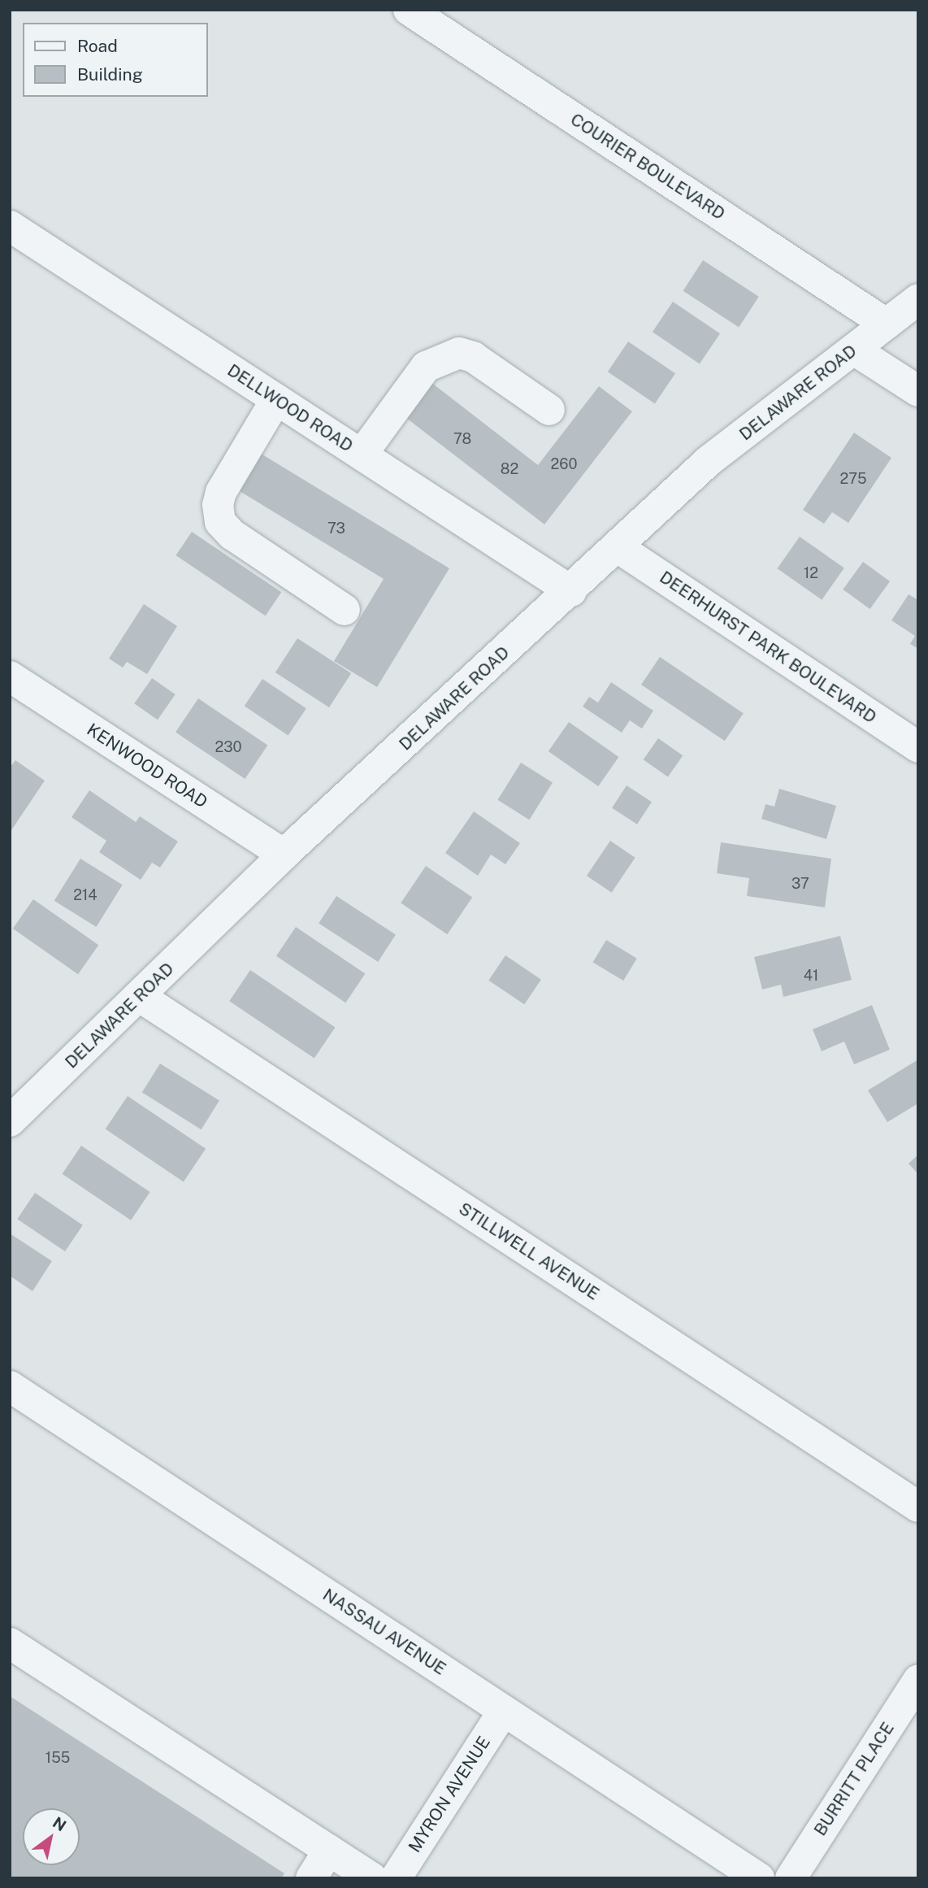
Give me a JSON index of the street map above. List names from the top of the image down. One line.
{"streets":{"street":["COURIER BOULEVARD","DELAWARE ROAD","DELLWOOD ROAD","DEERHURST PARK BOULEVARD","KENWOOD ROAD","STILLWELL AVENUE","NASSAU AVENUE","BURRITT PLACE","MYRON AVENUE"]},"crossings":[["COURIER BOULEVARD","DELAWARE ROAD"],["DELAWARE ROAD","DELLWOOD ROAD"],["DELAWARE ROAD","DEERHURST PARK BOULEVARD"],["DELAWARE ROAD","KENWOOD ROAD"],["DELAWARE ROAD","STILLWELL AVENUE"],["NASSAU AVENUE","MYRON AVENUE"]],"house_numbers":["78","260","82","275","73","12","230","37","214","41","155"],"legend":["Road","Building"],"north":"top right"}
